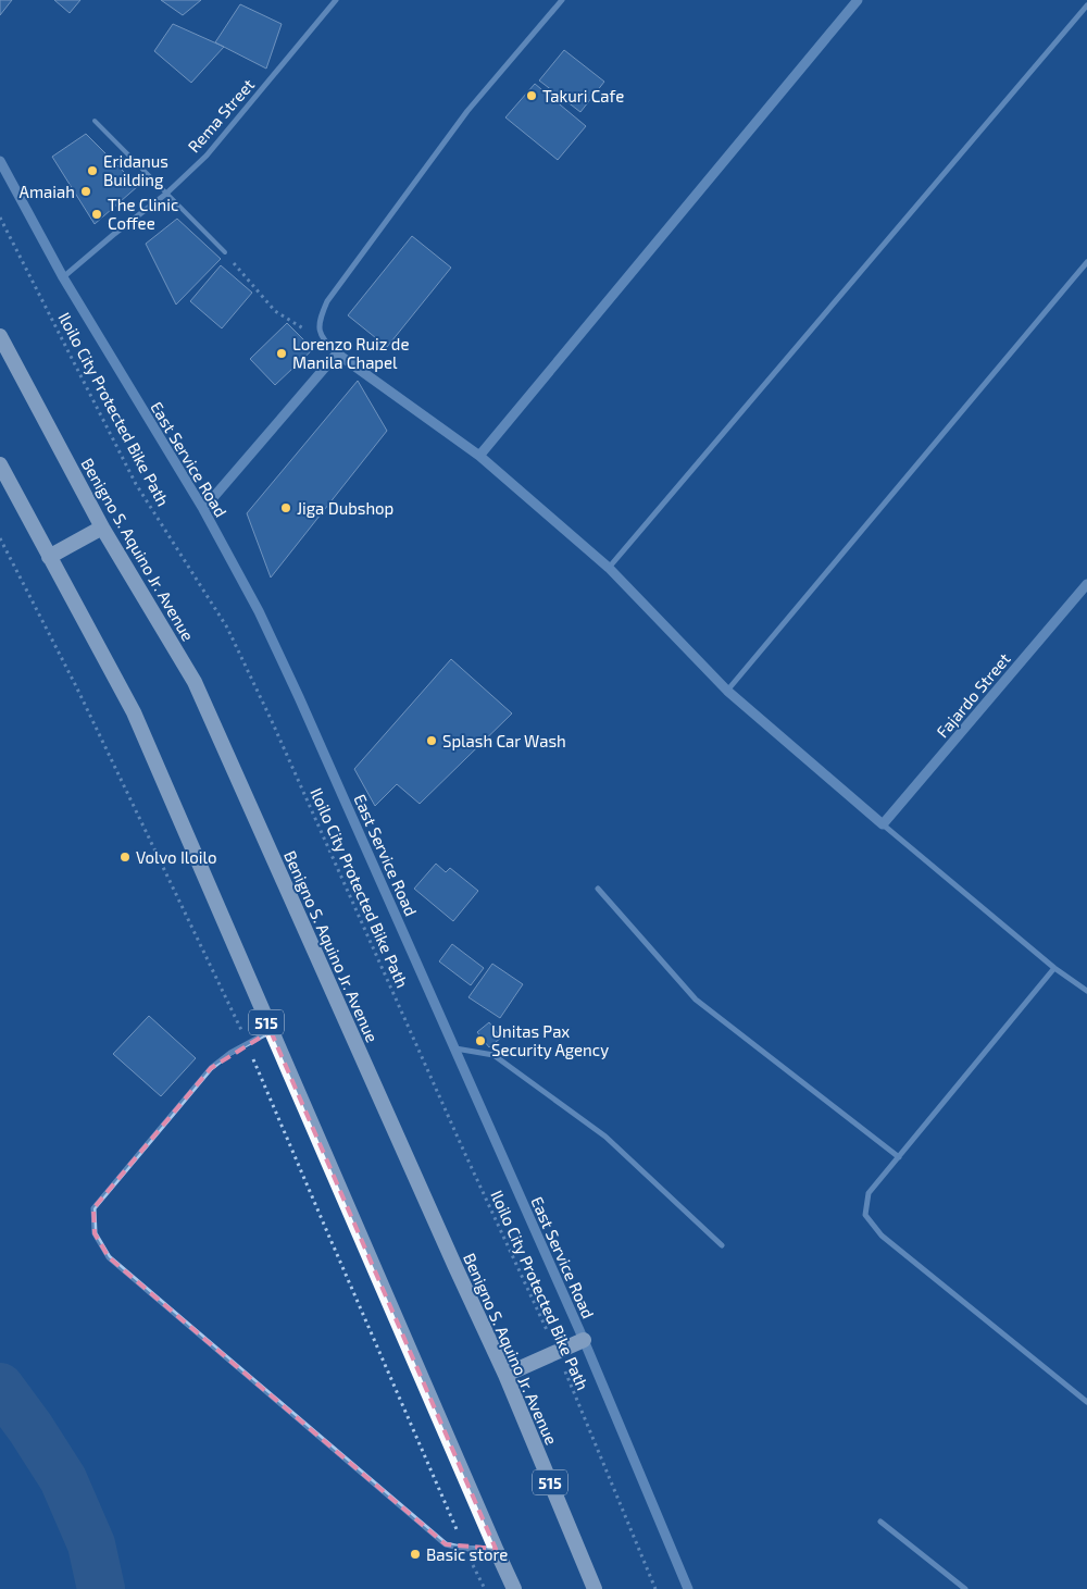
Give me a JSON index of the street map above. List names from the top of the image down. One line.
{"streets":{"highway":["Benigno S. Aquino Jr. Avenue","515"],"street":["Rema Street","East Service Road","Fajardo Street"],"path":["Iloilo City Protected Bike Path"]},"crossings":[["Rema Street","East Service Road"]],"places":["Takuri Cafe","Eridanus Building","Amaiah","The Clinic Coffee","Lorenzo Ruiz de Manila Chapel","Jiga Dubshop","Splash Car Wash","Volvo Iloilo","Unitas Pax Security Agency","Basic store"]}
